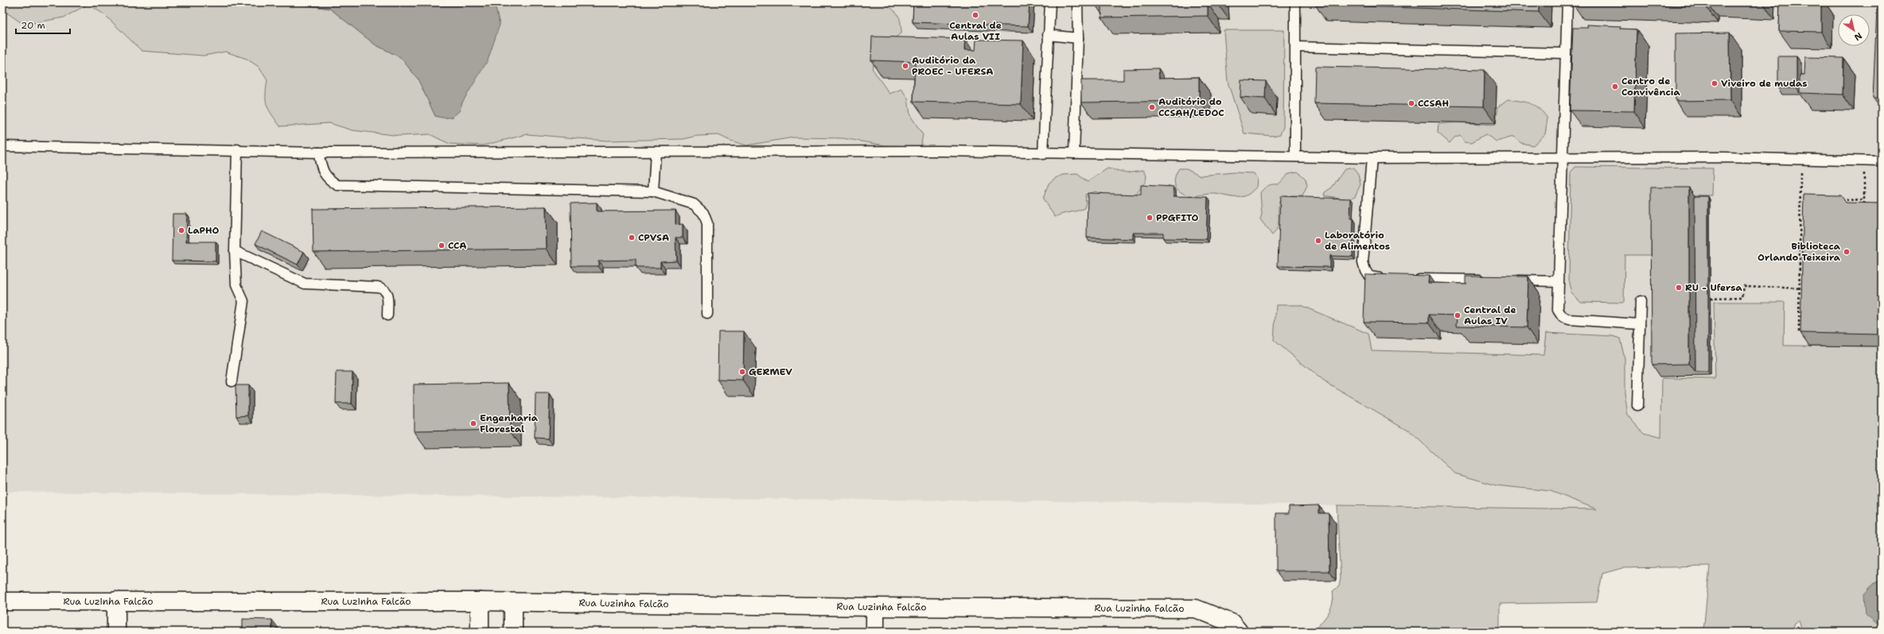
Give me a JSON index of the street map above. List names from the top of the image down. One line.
{"streets":{"street":["Rua Luzinha Falcão"]},"places":["Central de Aulas VII","Auditório da PROEC - UFERSA","Viveiro de mudas","Centro de Convivência","CCSAH","Auditório do CCSAH/LEDOC","PPGFITO","LaPHO","CPVSA","Laboratório de Alimentos","CCA","Biblioteca Orlando Teixeira","RU - Ufersa","Central de Aulas IV","GERMEV","Engenharia Florestal"],"scale_bar":"20 m","north":"bottom right"}
